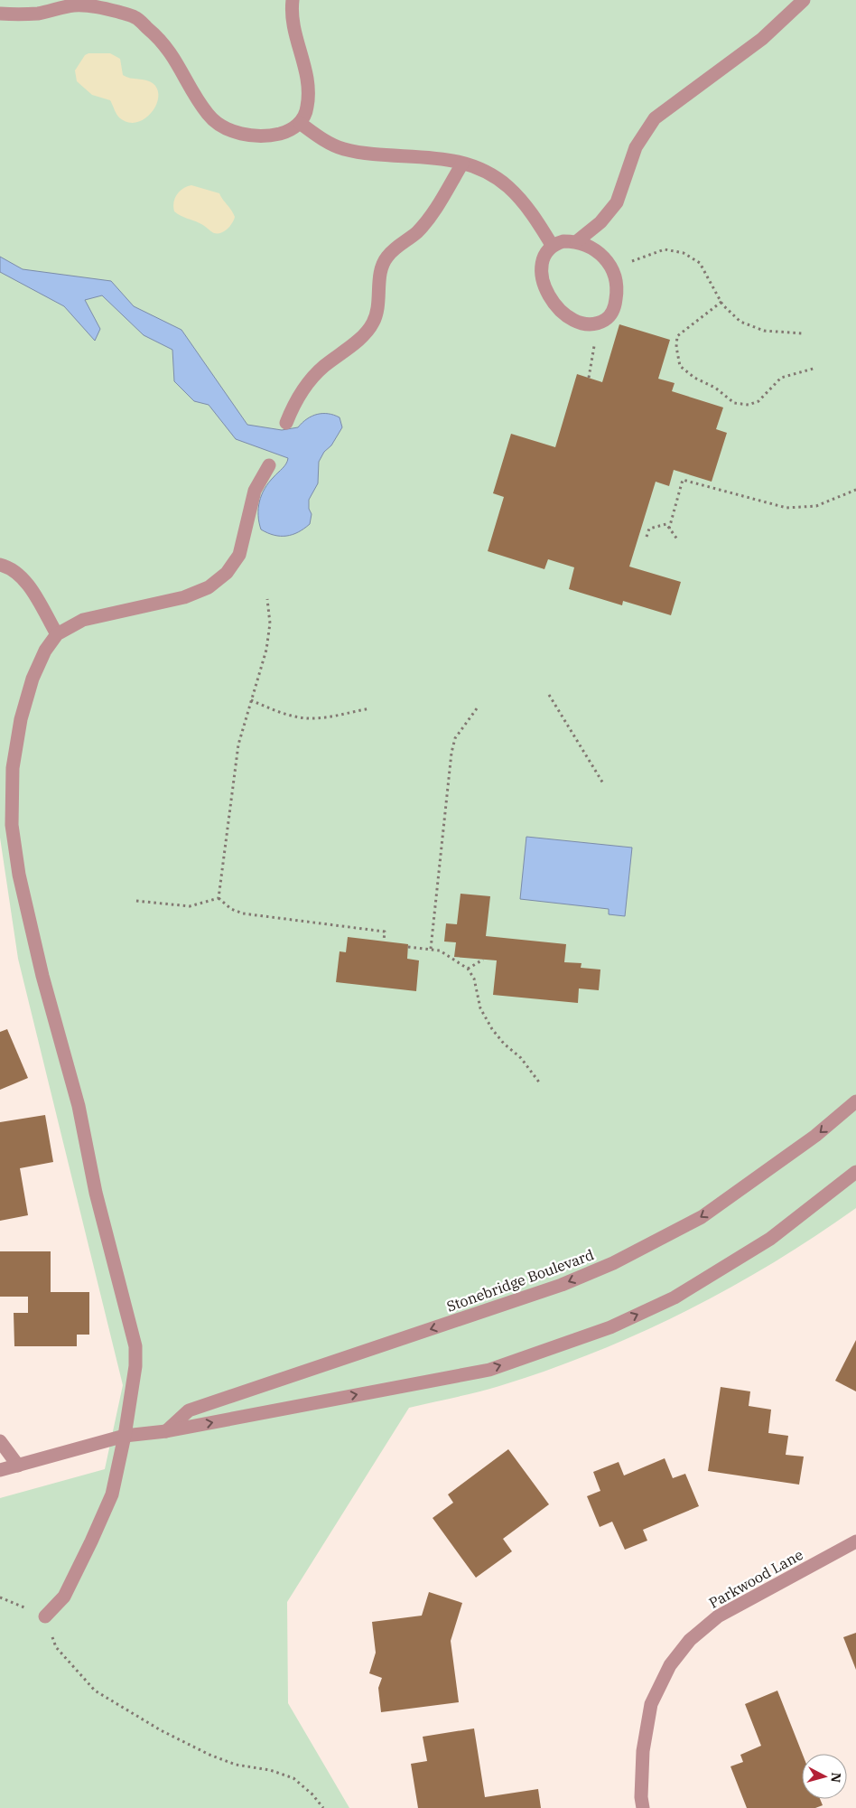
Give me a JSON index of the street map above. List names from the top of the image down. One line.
{"streets":{"street":["Stonebridge Boulevard","Parkwood Lane"]},"north":"right"}
